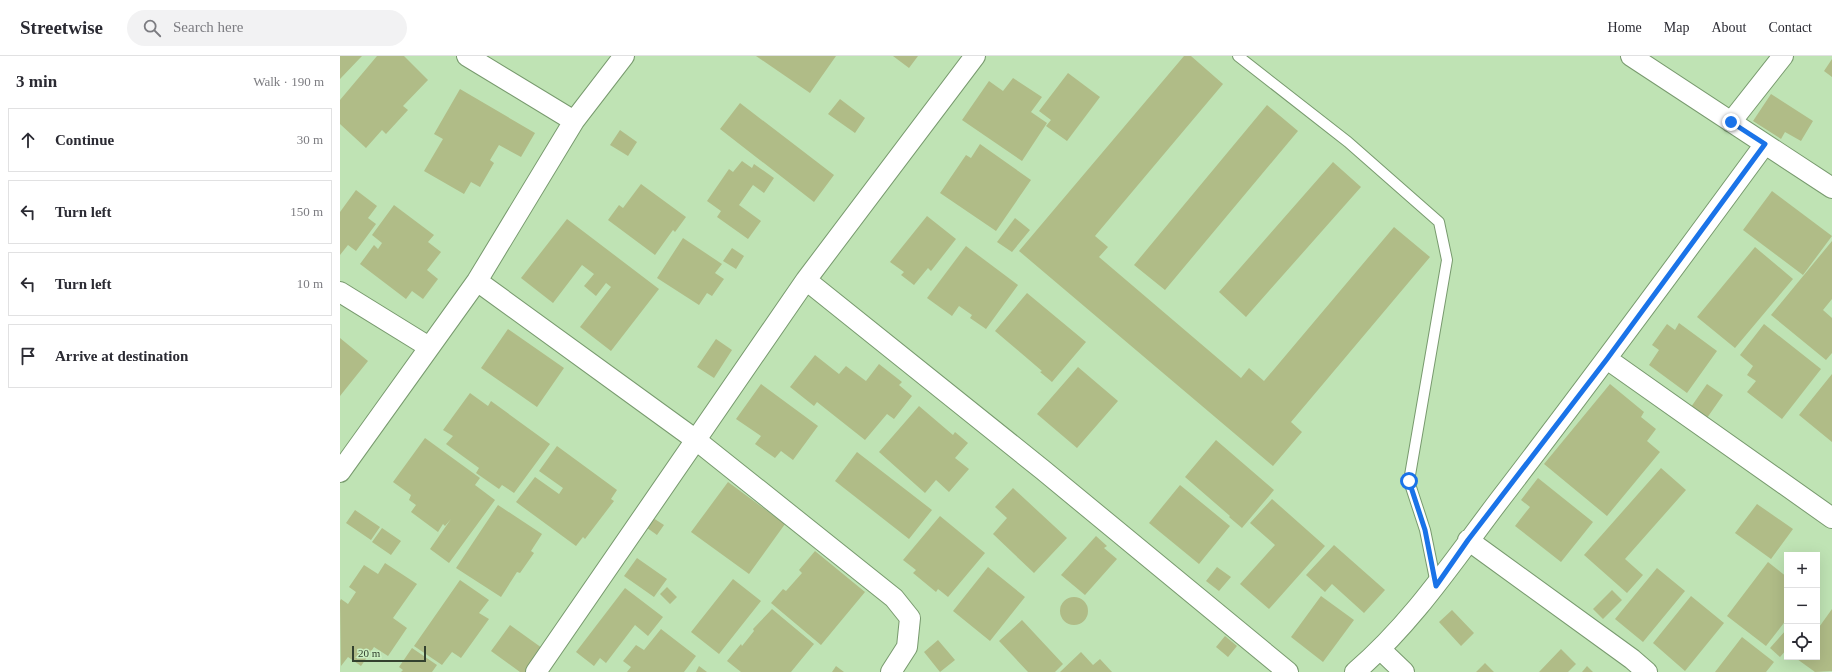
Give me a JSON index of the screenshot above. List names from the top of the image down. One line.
{"scale_bar":"20 m","page":{"header":"Streetwise","search":"Search here","nav":["Home","Map","About","Contact"],"heading":["3 min","Walk · 190 m"],"list":[["Continue","30 m"],["Turn left","150 m"],["Turn left","10 m"],"Arrive at destination"],"map_buttons":["+","−"],"scale":"20 m"}}
